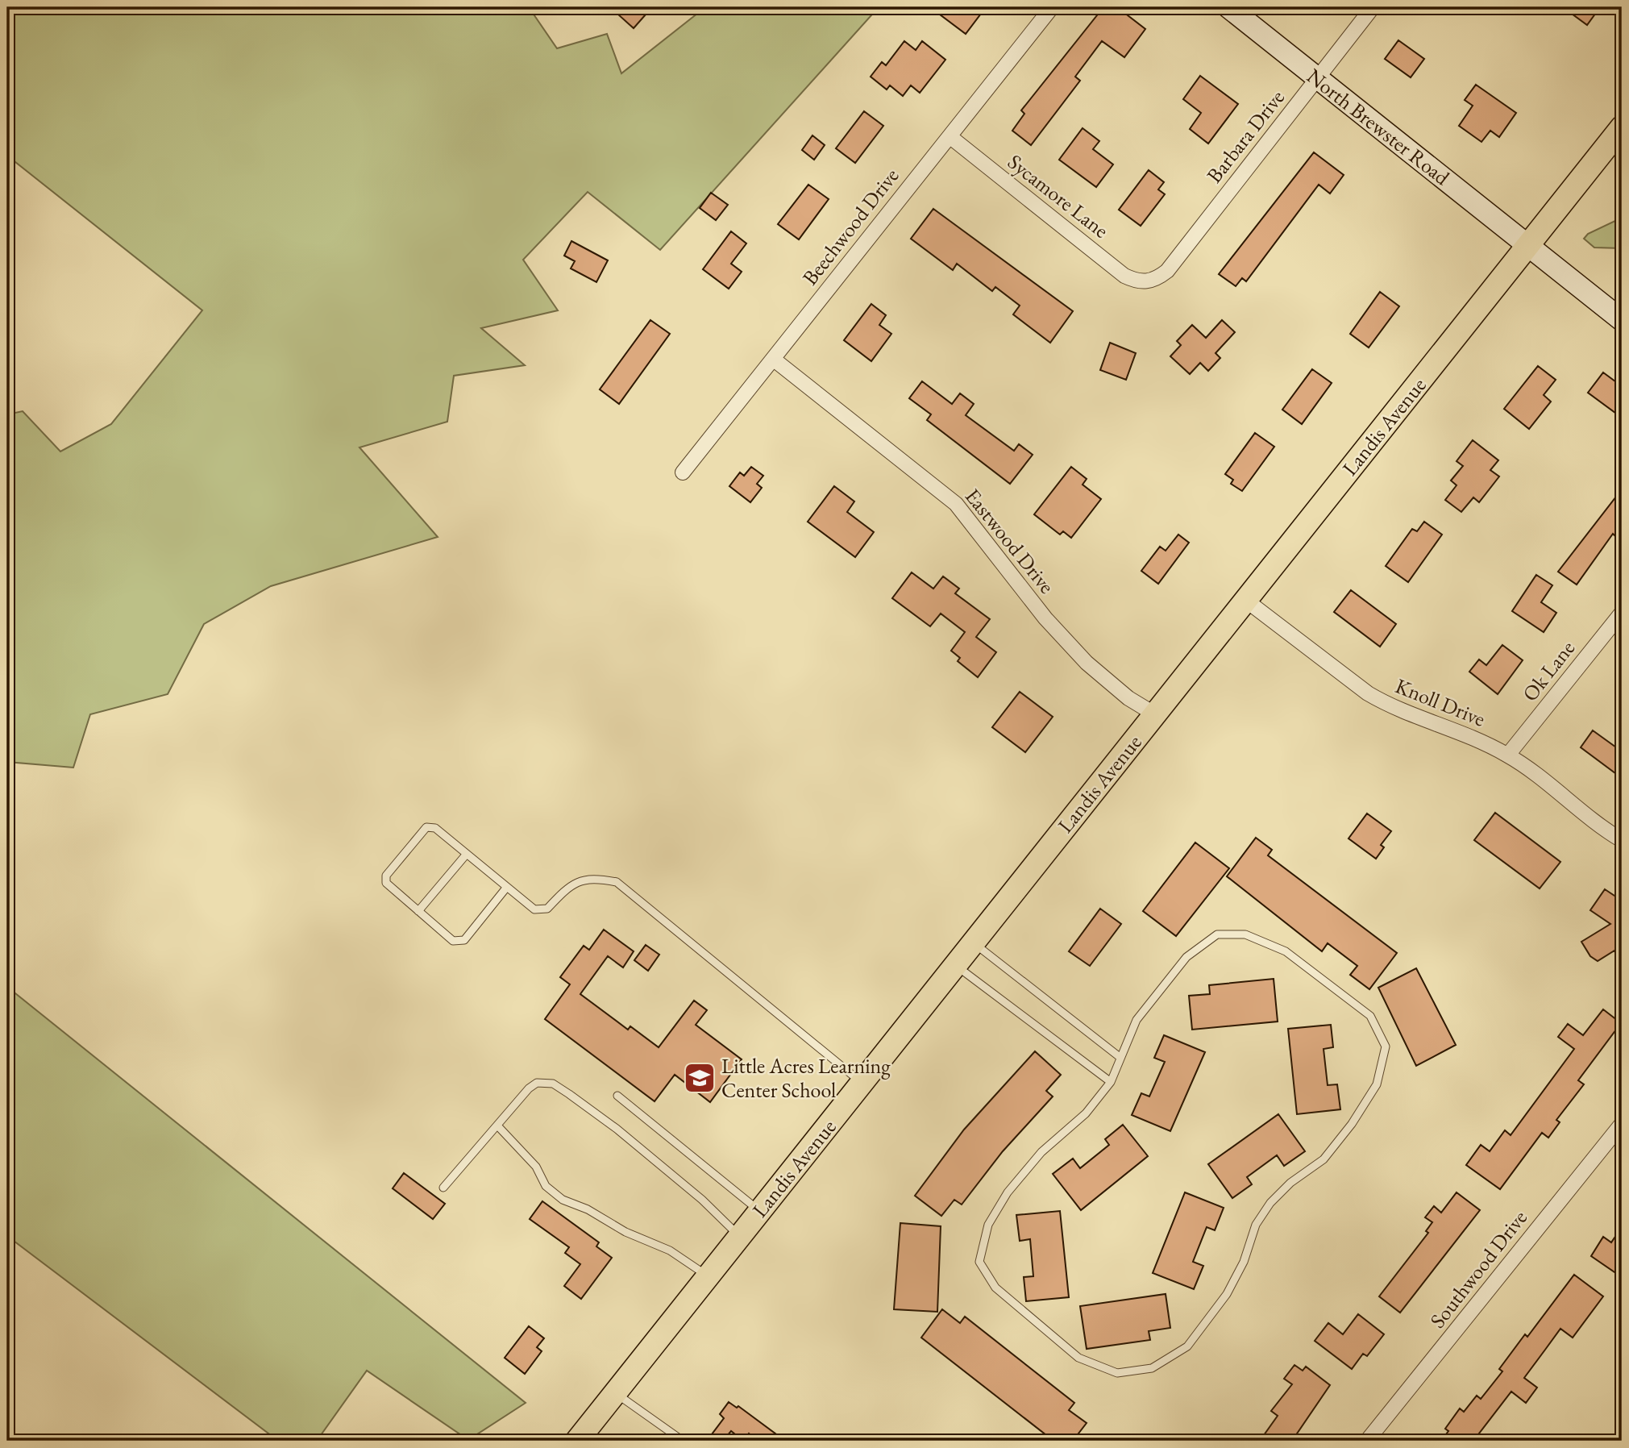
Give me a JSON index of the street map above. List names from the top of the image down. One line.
{"streets":{"main road":["North Brewster Road","Landis Avenue"],"street":["Barbara Drive","Sycamore Lane","Beechwood Drive","Eastwood Drive","Ok Lane","Knoll Drive","Southwood Drive"]},"crossings":[["North Brewster Road","Barbara Drive"],["North Brewster Road","Landis Avenue"],["Barbara Drive","Sycamore Lane"],["Sycamore Lane","Beechwood Drive"],["Beechwood Drive","Eastwood Drive"],["Landis Avenue","Eastwood Drive"],["Landis Avenue","Knoll Drive"],["Ok Lane","Knoll Drive"]],"places":{"school or university":["Little Acres Learning Center School"]}}
